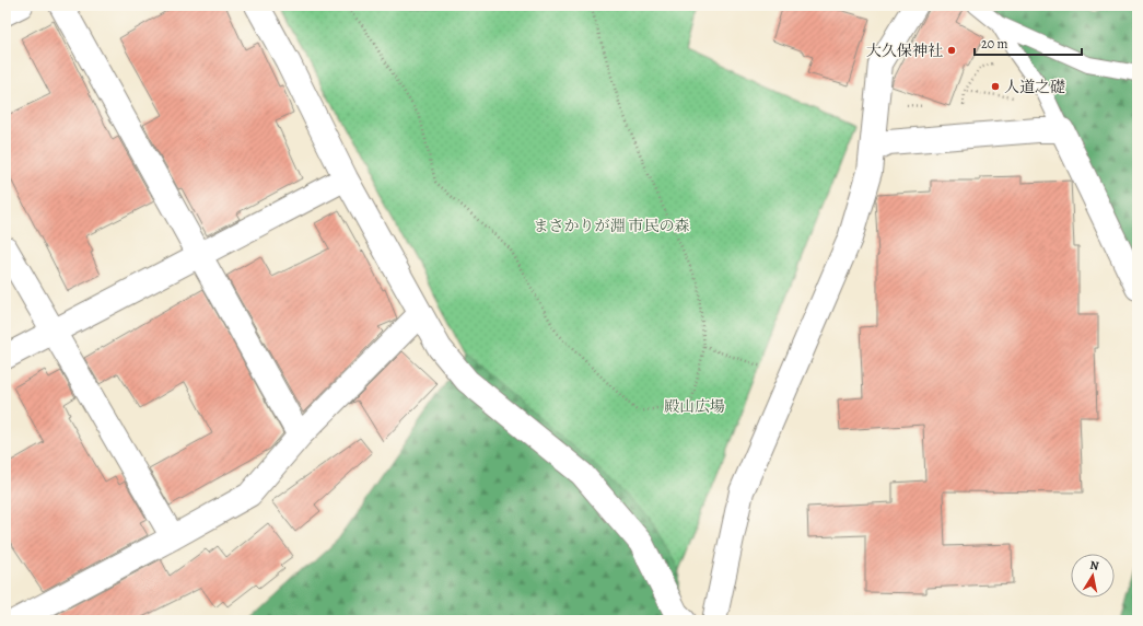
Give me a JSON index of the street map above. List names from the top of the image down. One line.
{"parks":["まさかりが淵 市民の森","殿山広場"],"places":["大久保神社","人道之礎"],"scale_bar":"20 m","north":"top"}
